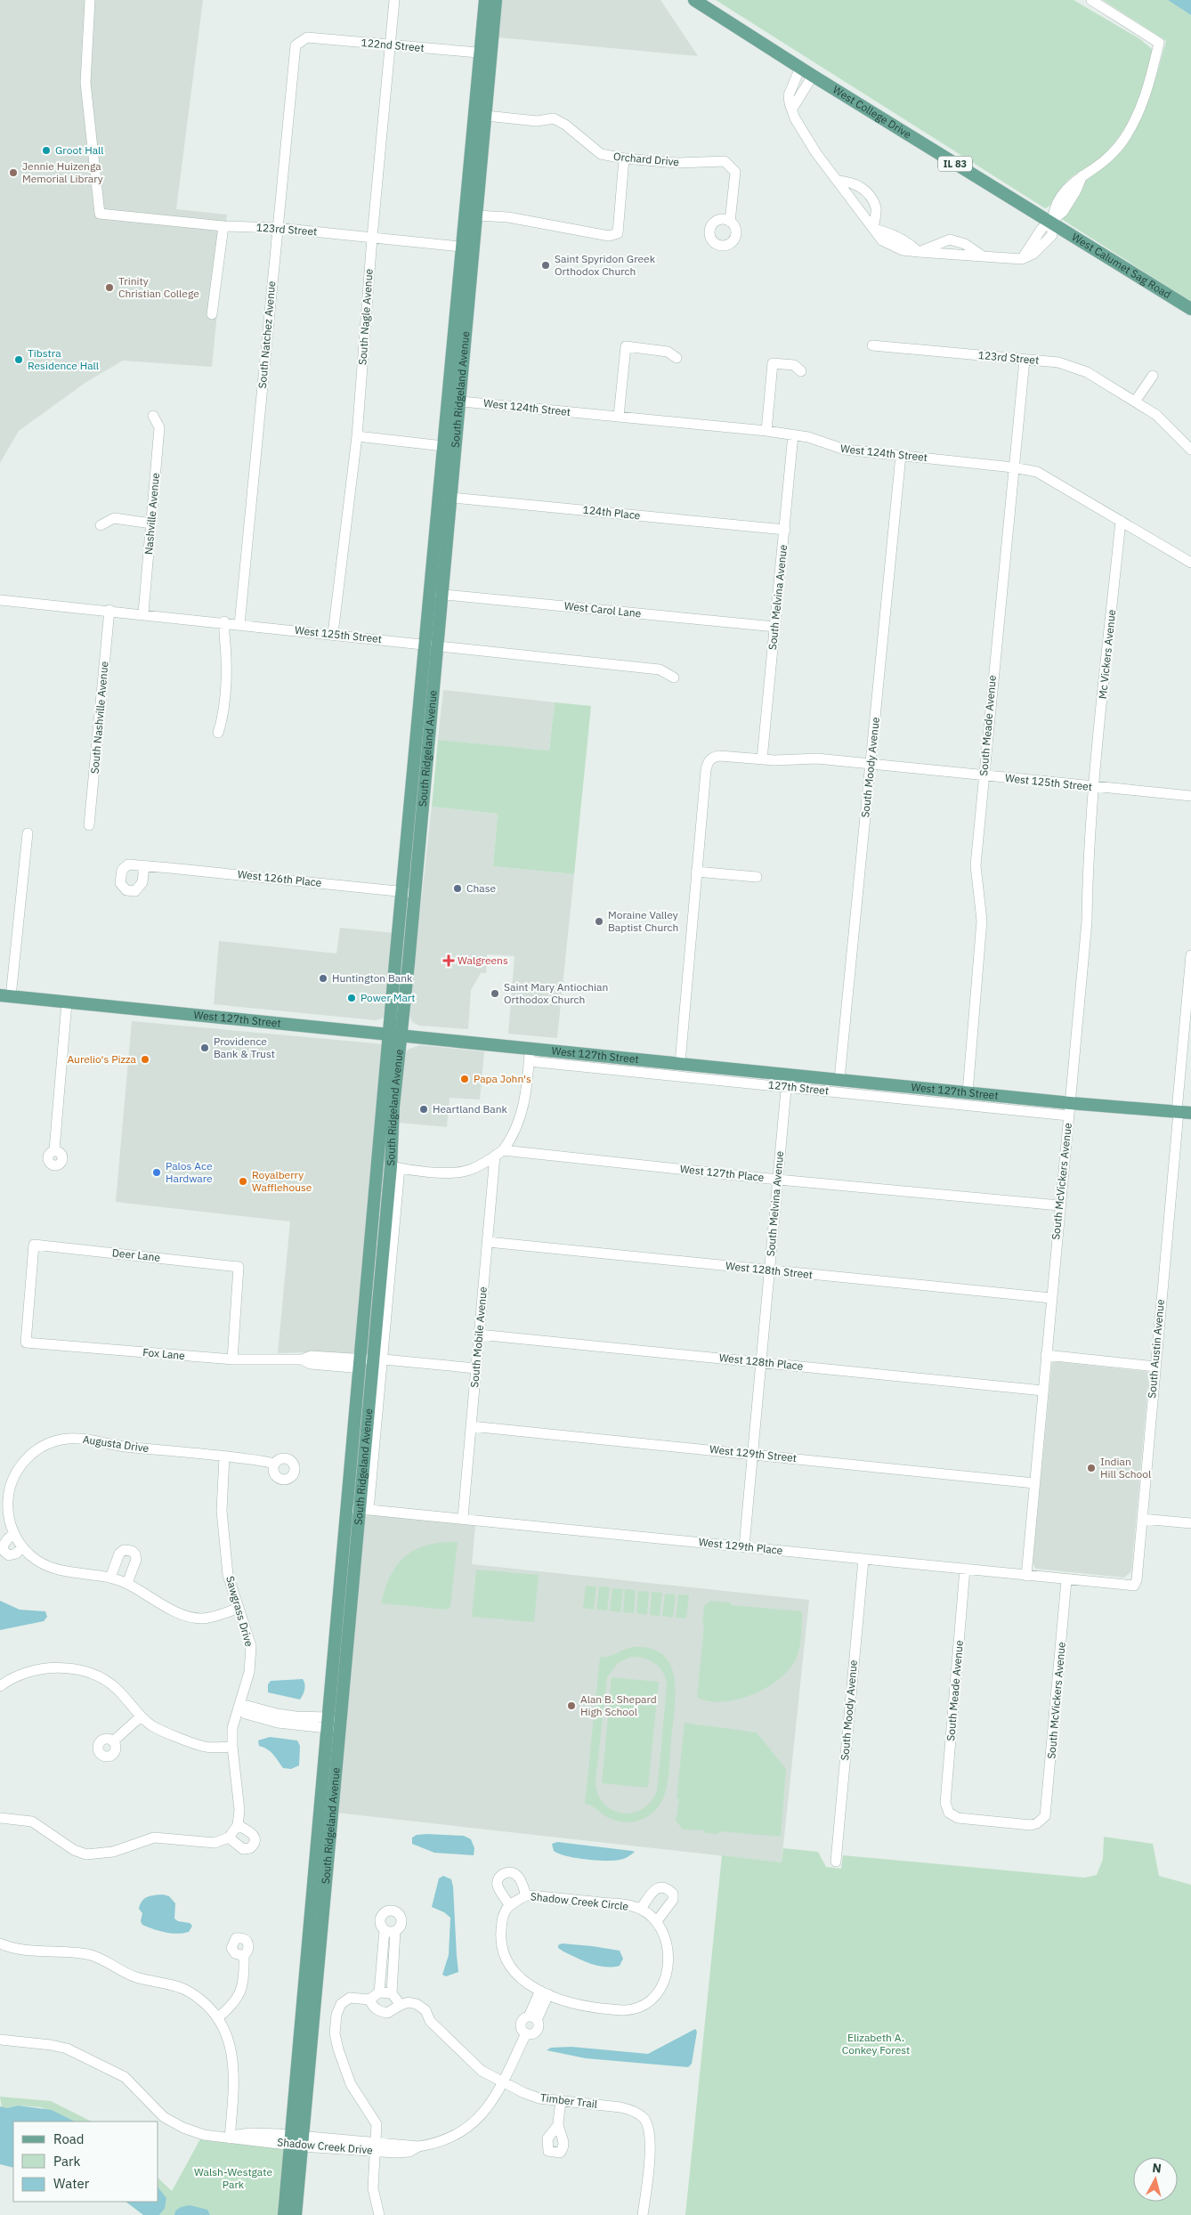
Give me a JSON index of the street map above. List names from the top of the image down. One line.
{"streets":{"main road":["West College Drive","IL 83","West Calumet Sag Road","South Ridgeland Avenue","West 127th Street"],"street":["122nd Street","Orchard Drive","123rd Street","South Nagle Avenue","South Natchez Avenue","West 124th Street","124th Place","Nashville Avenue","South Melvina Avenue","West Carol Lane","West 125th Street","Mc Vickers Avenue","South Nashville Avenue","South Meade Avenue","South Moody Avenue","West 126th Place","127th Street","West 127th Place","South McVickers Avenue","Deer Lane","West 128th Street","South Mobile Avenue","South Austin Avenue","Fox Lane","West 128th Place","Augusta Drive","West 129th Street","West 129th Place","Sawgrass Drive","Shadow Creek Circle","Timber Trail","Shadow Creek Drive"]},"crossings":[["122nd Street","South Nagle Avenue"],["122nd Street","South Natchez Avenue"],["122nd Street","South Ridgeland Avenue"],["West College Drive","West Calumet Sag Road"],["Orchard Drive","South Ridgeland Avenue"],["123rd Street","South Nagle Avenue"],["123rd Street","South Natchez Avenue"],["123rd Street","South Ridgeland Avenue"],["123rd Street","South Meade Avenue"],["South Nagle Avenue","West 125th Street"],["South Natchez Avenue","West 125th Street"],["South Ridgeland Avenue","West 124th Street"],["South Ridgeland Avenue","124th Place"],["South Ridgeland Avenue","West Carol Lane"],["South Ridgeland Avenue","West 125th Street"],["South Ridgeland Avenue","West 126th Place"],["South Ridgeland Avenue","West 127th Street"],["South Ridgeland Avenue","Fox Lane"],["South Ridgeland Avenue","West 129th Place"],["South Ridgeland Avenue","Shadow Creek Drive"],["West 124th Street","South Melvina Avenue"],["West 124th Street","Mc Vickers Avenue"],["West 124th Street","South Meade Avenue"],["West 124th Street","South Moody Avenue"],["124th Place","South Melvina Avenue"],["Nashville Avenue","West 125th Street"],["South Melvina Avenue","West Carol Lane"],["South Melvina Avenue","West 125th Street"],["South Melvina Avenue","West 127th Street"],["South Melvina Avenue","127th Street"],["South Melvina Avenue","West 127th Place"],["South Melvina Avenue","West 128th Street"],["South Melvina Avenue","West 128th Place"],["South Melvina Avenue","West 129th Street"],["South Melvina Avenue","West 129th Place"],["West 125th Street","Mc Vickers Avenue"],["West 125th Street","South Nashville Avenue"],["West 125th Street","South Meade Avenue"],["West 125th Street","South Moody Avenue"],["West 125th Street","South McVickers Avenue"],["Mc Vickers Avenue","South McVickers Avenue"],["South Meade Avenue","West 127th Street"],["South Meade Avenue","South McVickers Avenue"],["South Meade Avenue","West 129th Place"],["South Moody Avenue","West 127th Street"],["South Moody Avenue","West 129th Place"],["West 127th Street","127th Street"],["West 127th Street","South McVickers Avenue"],["West 127th Street","South Mobile Avenue"],["West 127th Street","South Austin Avenue"],["127th Street","South McVickers Avenue"],["127th Street","South Mobile Avenue"],["West 127th Place","South McVickers Avenue"],["West 127th Place","South Mobile Avenue"],["South McVickers Avenue","West 128th Street"],["South McVickers Avenue","West 128th Place"],["South McVickers Avenue","West 129th Street"],["South McVickers Avenue","West 129th Place"],["Deer Lane","Fox Lane"],["West 128th Street","South Mobile Avenue"],["South Mobile Avenue","West 128th Place"],["South Mobile Avenue","West 129th Street"],["South Mobile Avenue","West 129th Place"],["South Austin Avenue","West 129th Place"],["Augusta Drive","Sawgrass Drive"],["Shadow Creek Circle","Shadow Creek Drive"],["Timber Trail","Shadow Creek Drive"]],"parks":["Elizabeth A. Conkey Forest","Walsh-Westgate Park"],"places":{"other":["Groot Hall","Jennie Huizenga Memorial Library","Saint Spyridon Greek Orthodox Church","Trinity Christian College","Tibstra Residence Hall","Chase","Moraine Valley Baptist Church","Huntington Bank","Saint Mary Antiochian Orthodox Church","Power Mart","Providence Bank & Trust","Aurelio's Pizza","Papa John's","Heartland Bank","Palos Ace Hardware","Royalberry Wafflehouse","Indian Hill School","Alan B. Shepard High School"],"health":["Walgreens"]},"legend":["Road","Park","Water"],"north":"top"}
